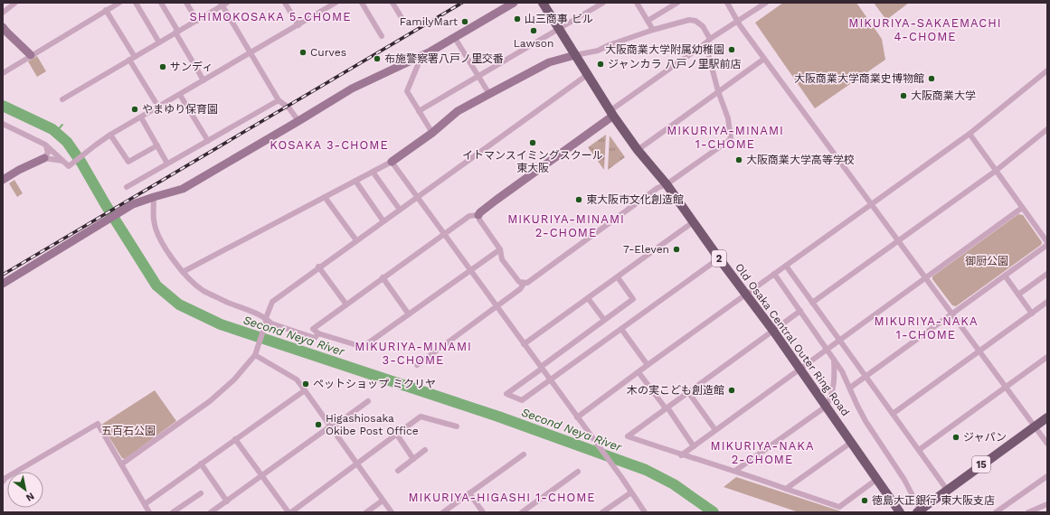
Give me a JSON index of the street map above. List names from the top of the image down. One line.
{"streets":{"main road":["2","Old Osaka Central Outer Ring Road","15"]},"districts":["SHIMOKOSAKA 5-CHOME","MIKURIYA-SAKAEMACHI 4-CHOME","MIKURIYA-MINAMI 1-CHOME","KOSAKA 3-CHOME","MIKURIYA-MINAMI 2-CHOME","MIKURIYA-NAKA 1-CHOME","MIKURIYA-MINAMI 3-CHOME","MIKURIYA-NAKA 2-CHOME","MIKURIYA-HIGASHI 1-CHOME"],"water":["Second Neya River"],"parks":["御厨公園","五百石公園"],"places":["山三商事 ビル","FamilyMart","Lawson","大阪商業大学附属幼稚園","Curves","布施警察署八戸ノ里交番","ジャンカラ 八戸ノ里駅前店","サンディ","大阪商業大学商業史博物館","大阪商業大学","やまゆり保育園","イトマンスイミングスクール 東大阪","大阪商業大学高等学校","東大阪市文化創造館","7-Eleven","ペットショップ ミクリヤ","木の実こども創造館","Higashiosaka Okibe Post Office","ジャパン","徳島大正銀行 東大阪支店"],"north":"bottom right"}
